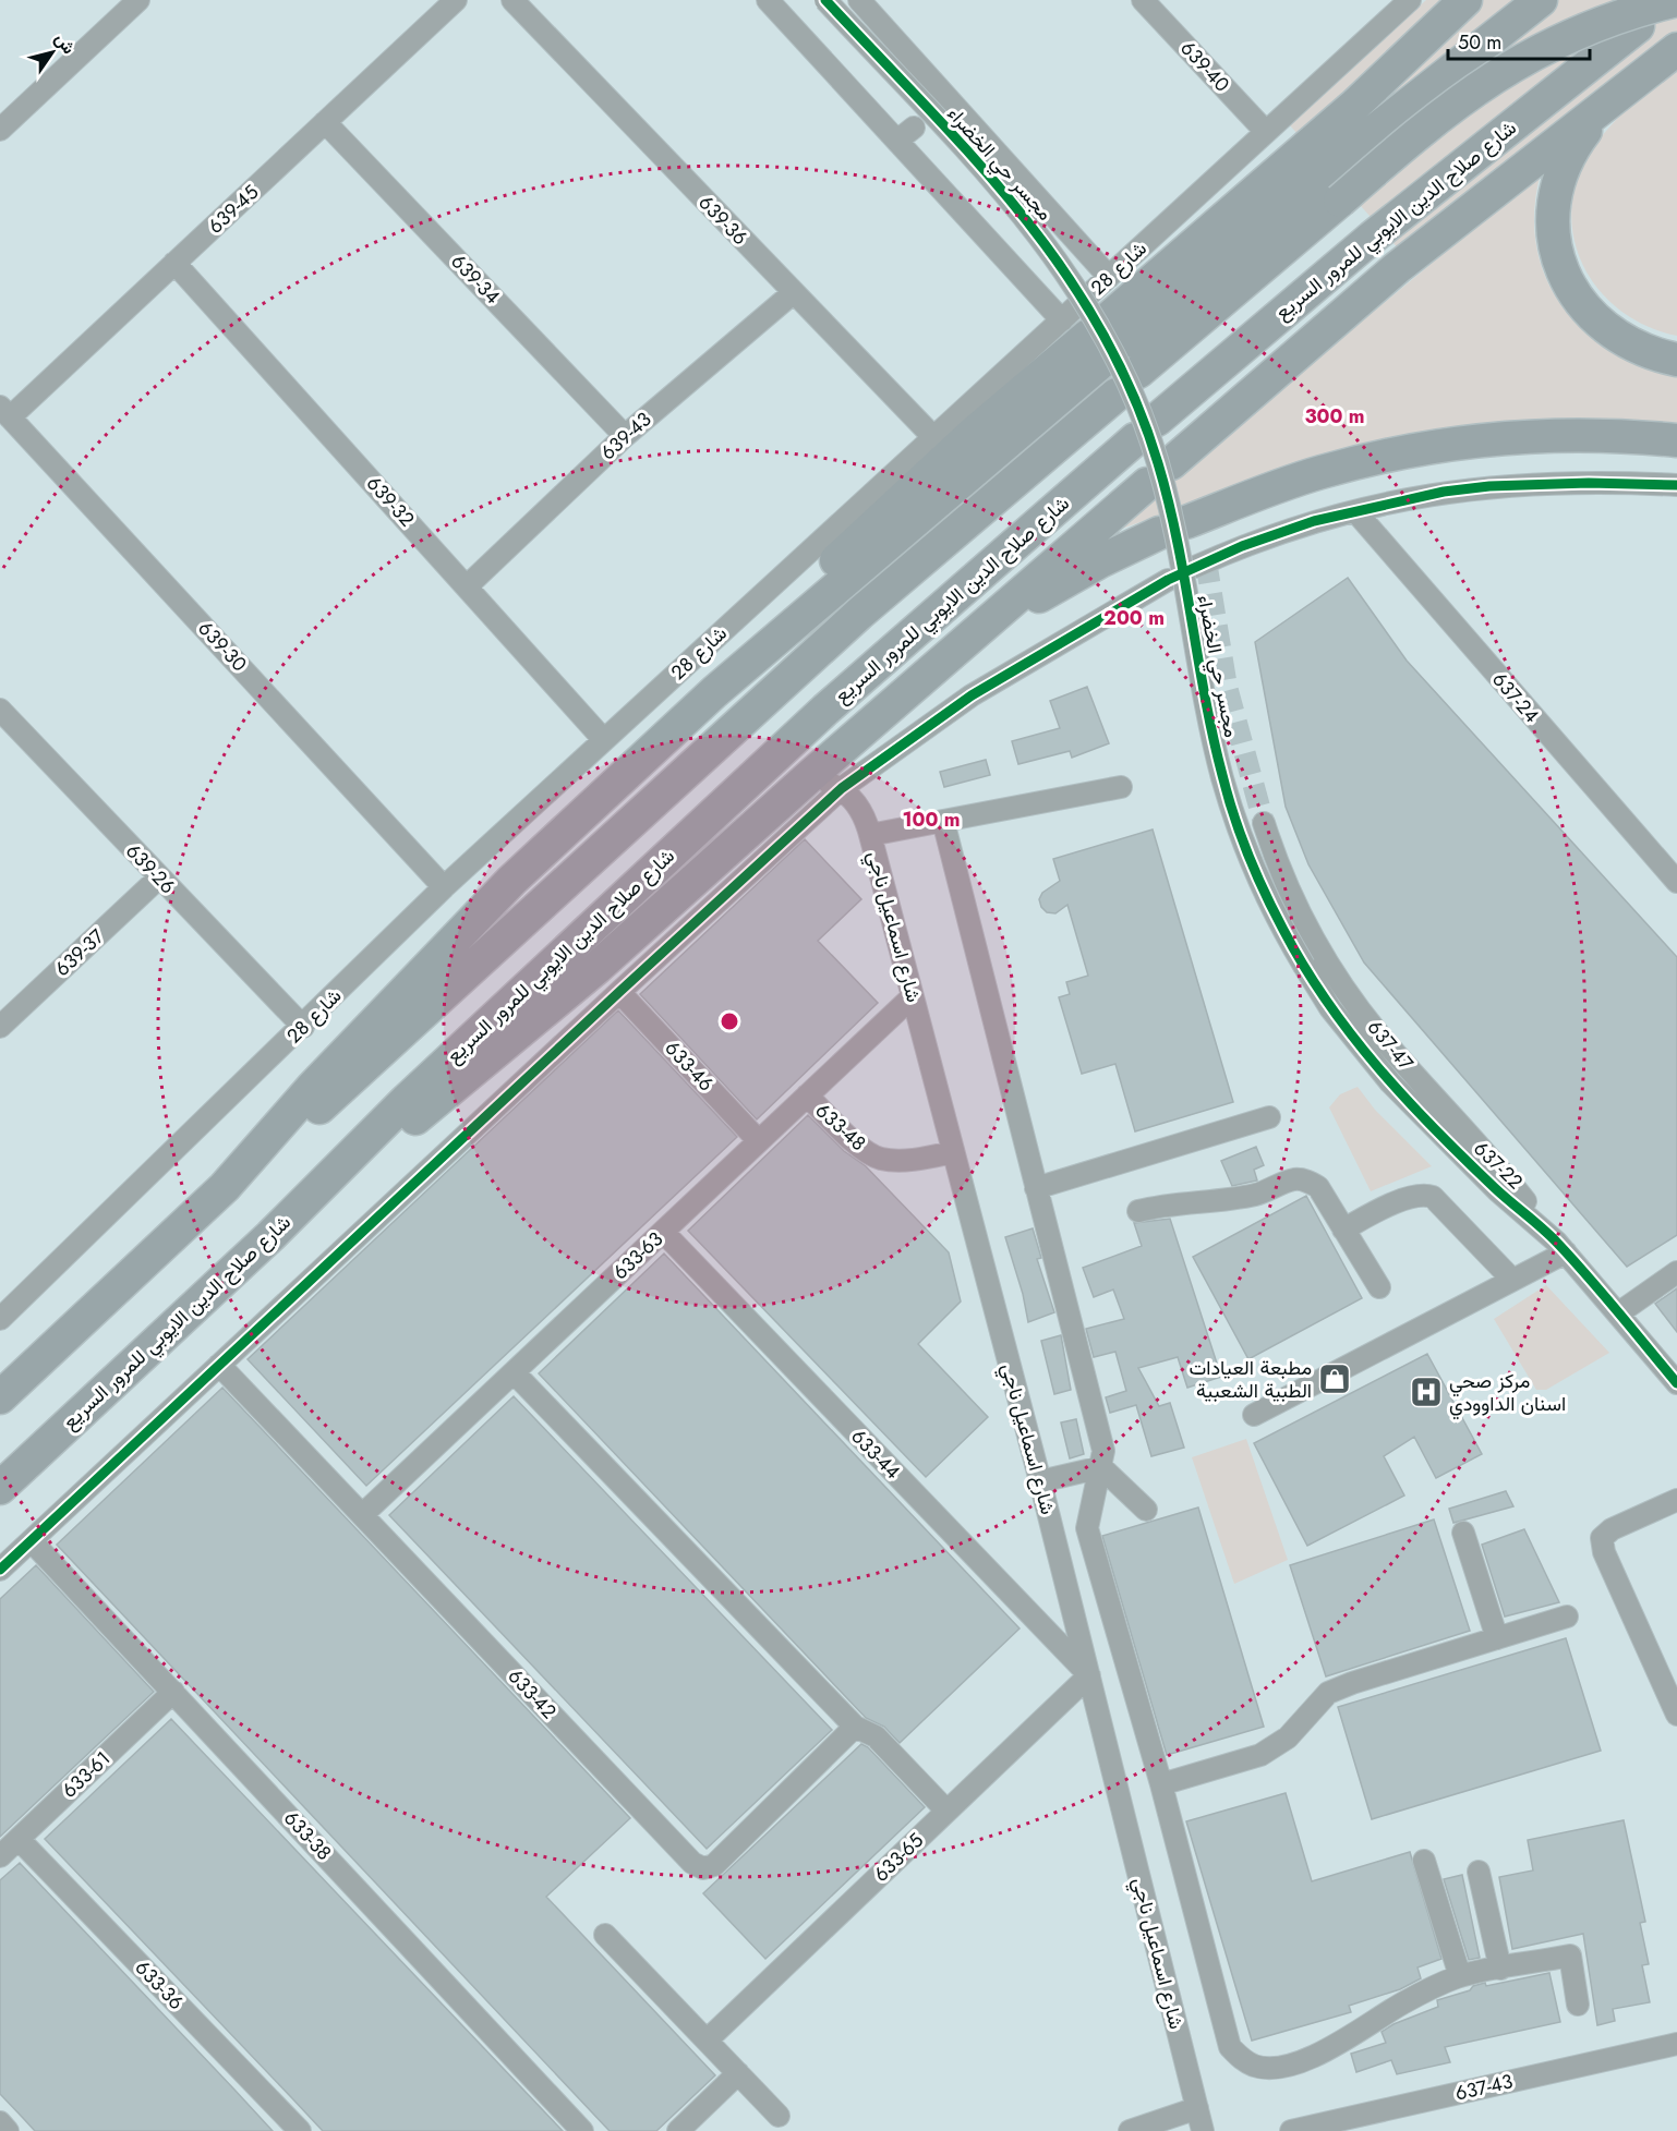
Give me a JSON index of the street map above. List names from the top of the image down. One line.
{"streets":{"highway":["شارع صلاح الدين الايوبي للمرور السريع"],"street":["639-40","مجسر حي الخضراء","639-45","639-36","شارع 28","639-34","639-43","639-32","639-30","637-24","639-26","شارع اسماعيل ناجي","639-37","637-47","633-46","633-48","637-22","633-63","633-44","633-42","633-61","633-38","633-65","633-36","637-43"]},"crossings":[["639-40","شارع 28"],["مجسر حي الخضراء","637-22"],["639-45","639-34"],["639-45","639-32"],["639-45","639-30"],["639-36","شارع 28"],["639-36","639-43"],["شارع 28","639-32"],["شارع 28","639-30"],["شارع 28","639-26"],["639-34","639-43"],["639-43","639-32"],["639-26","639-37"],["شارع اسماعيل ناجي","633-48"],["شارع اسماعيل ناجي","633-63"],["شارع اسماعيل ناجي","633-44"],["شارع اسماعيل ناجي","633-65"],["637-47","637-22"],["633-46","633-63"],["633-48","633-63"],["633-63","633-44"],["633-63","633-42"],["633-44","633-65"],["633-61","633-38"],["633-61","633-36"]],"places":{"shop":["مطبعة العيادات الطبية الشعبية"],"hospital":["مركز صحي اسنان الداوودي"]},"scale_bar":"50 m","north":"top right","rings":["300 m","200 m","100 m"]}
